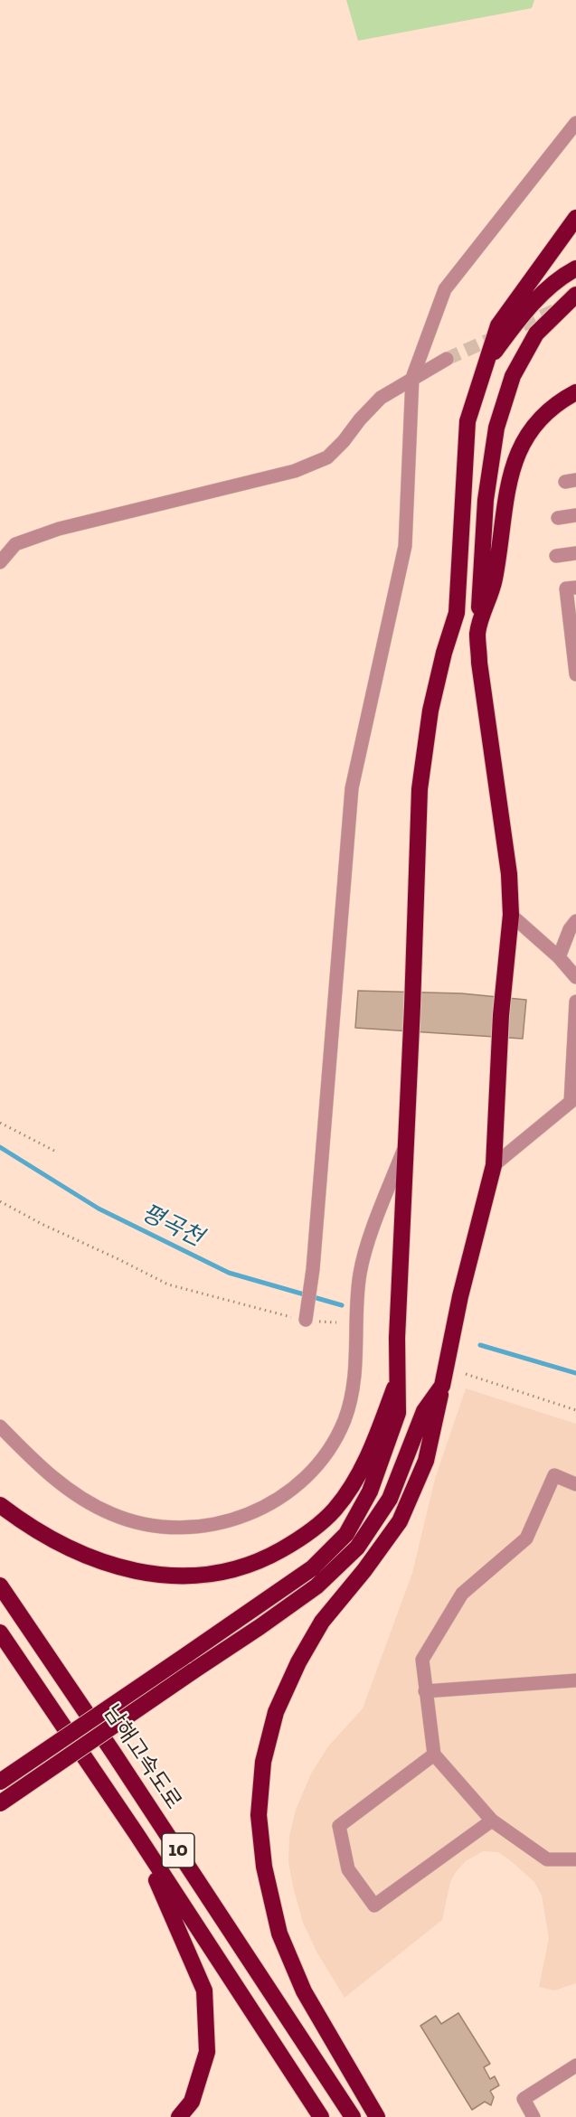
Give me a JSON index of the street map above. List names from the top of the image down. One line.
{"streets":{"highway":["남해고속도로","10"]},"water":["평곡천"]}
